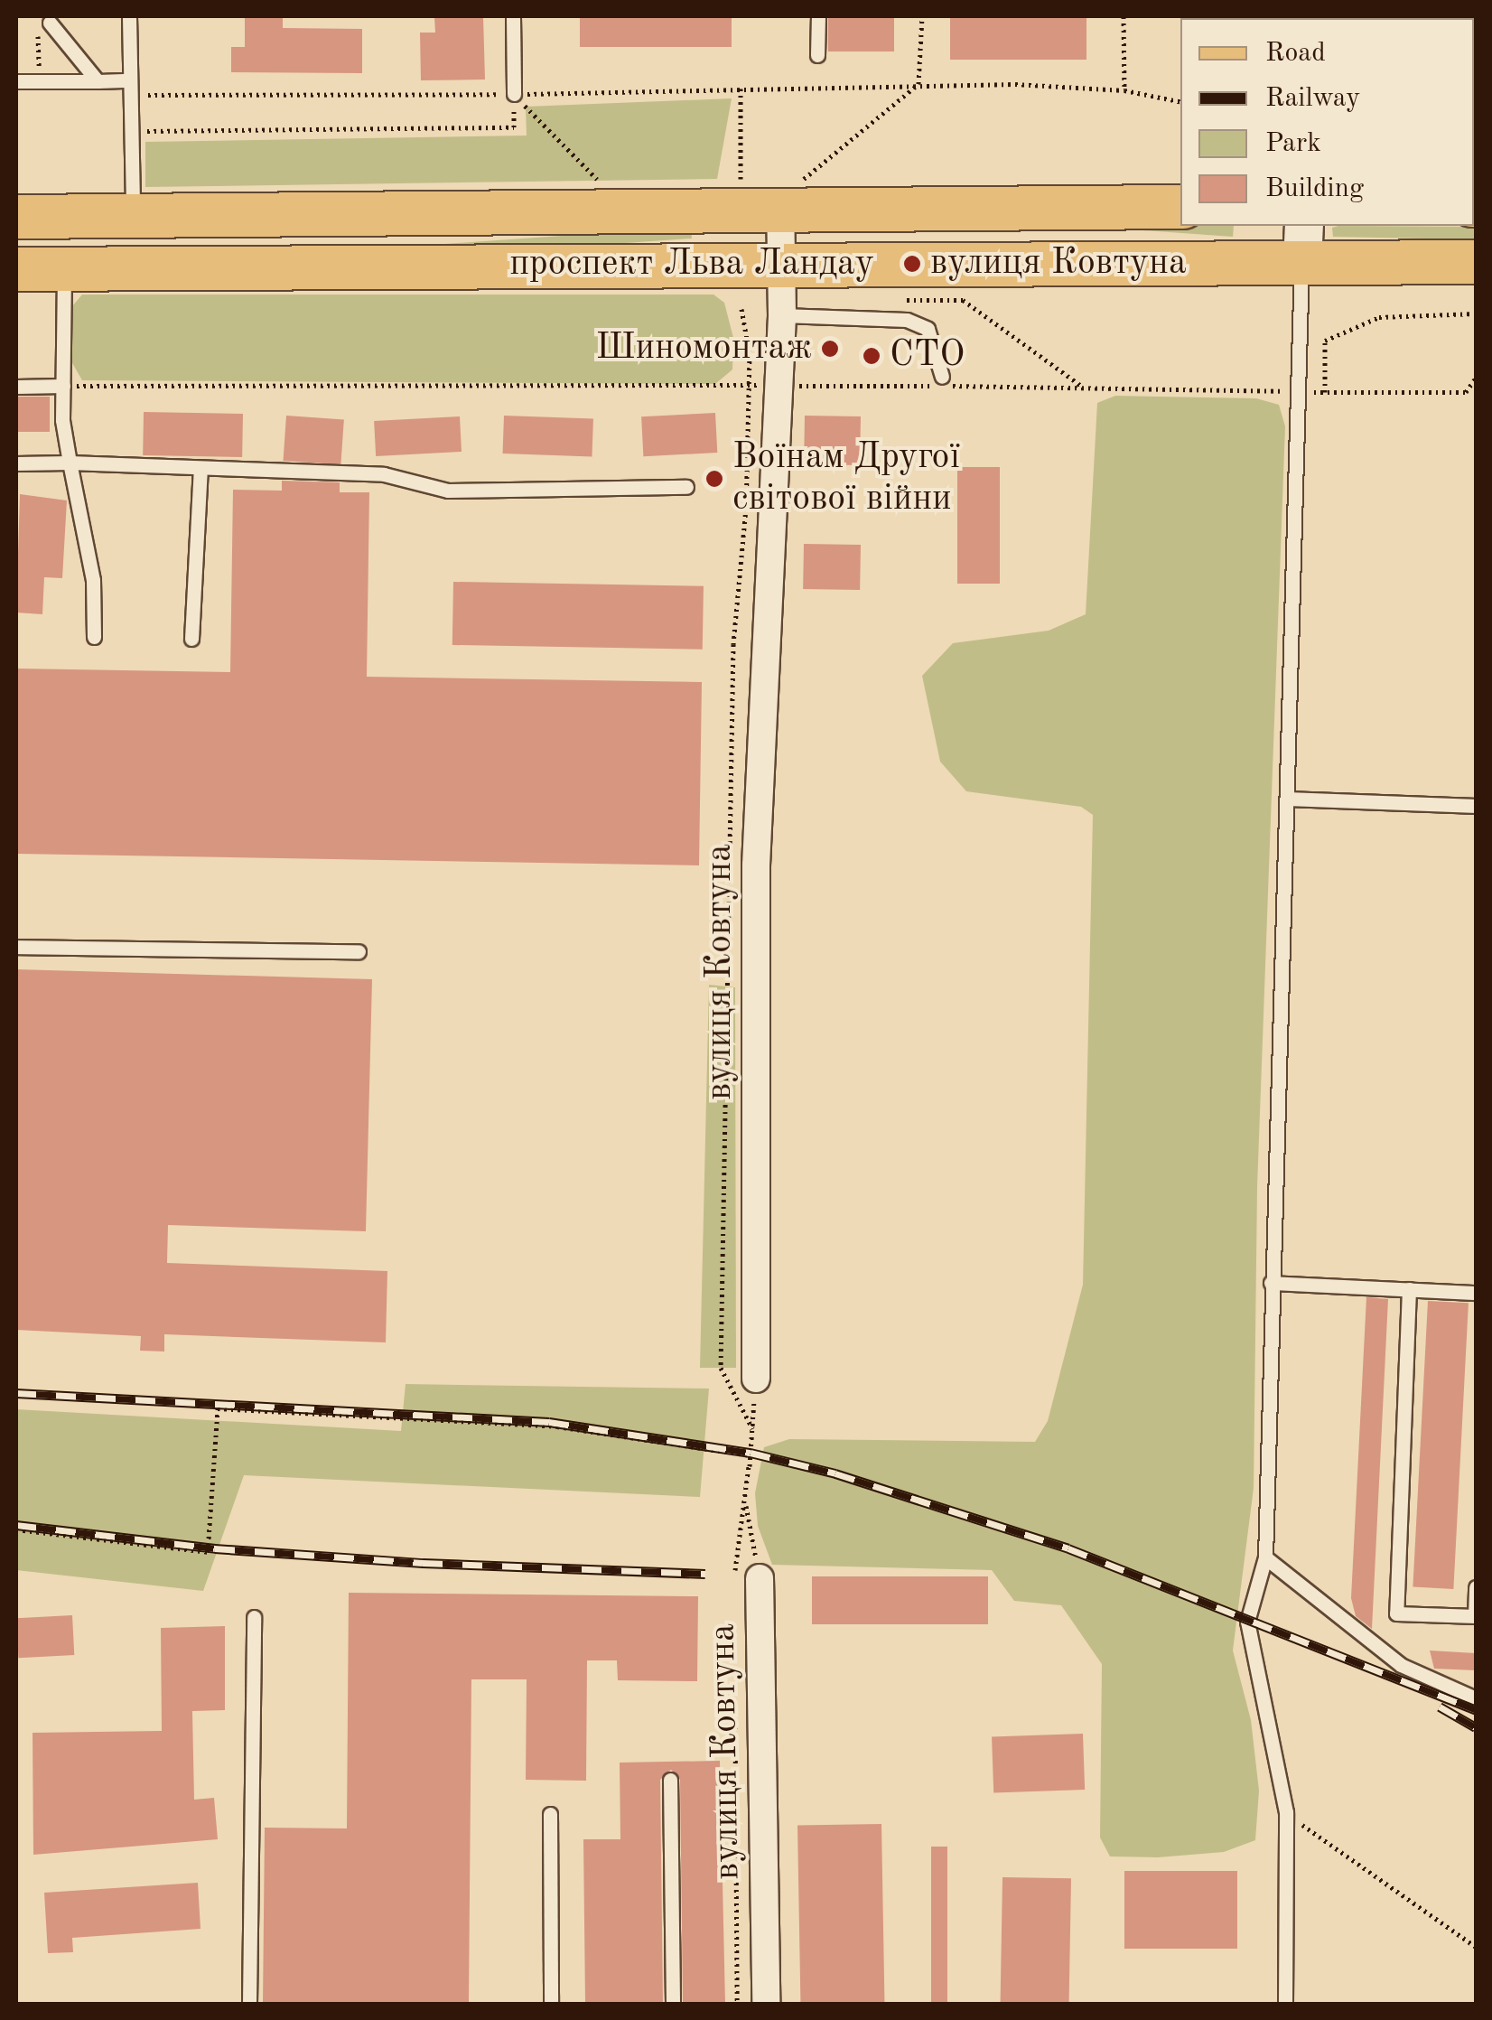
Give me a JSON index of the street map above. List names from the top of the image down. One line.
{"streets":{"main road":["проспект Льва Ландау"],"street":["вулиця Ковтуна"]},"crossings":[["проспект Льва Ландау","вулиця Ковтуна"]],"places":["вулиця Ковтуна","Шиномонтаж","СТО","Воїнам Другої світової війни"],"legend":["Road","Railway","Park","Building"]}
